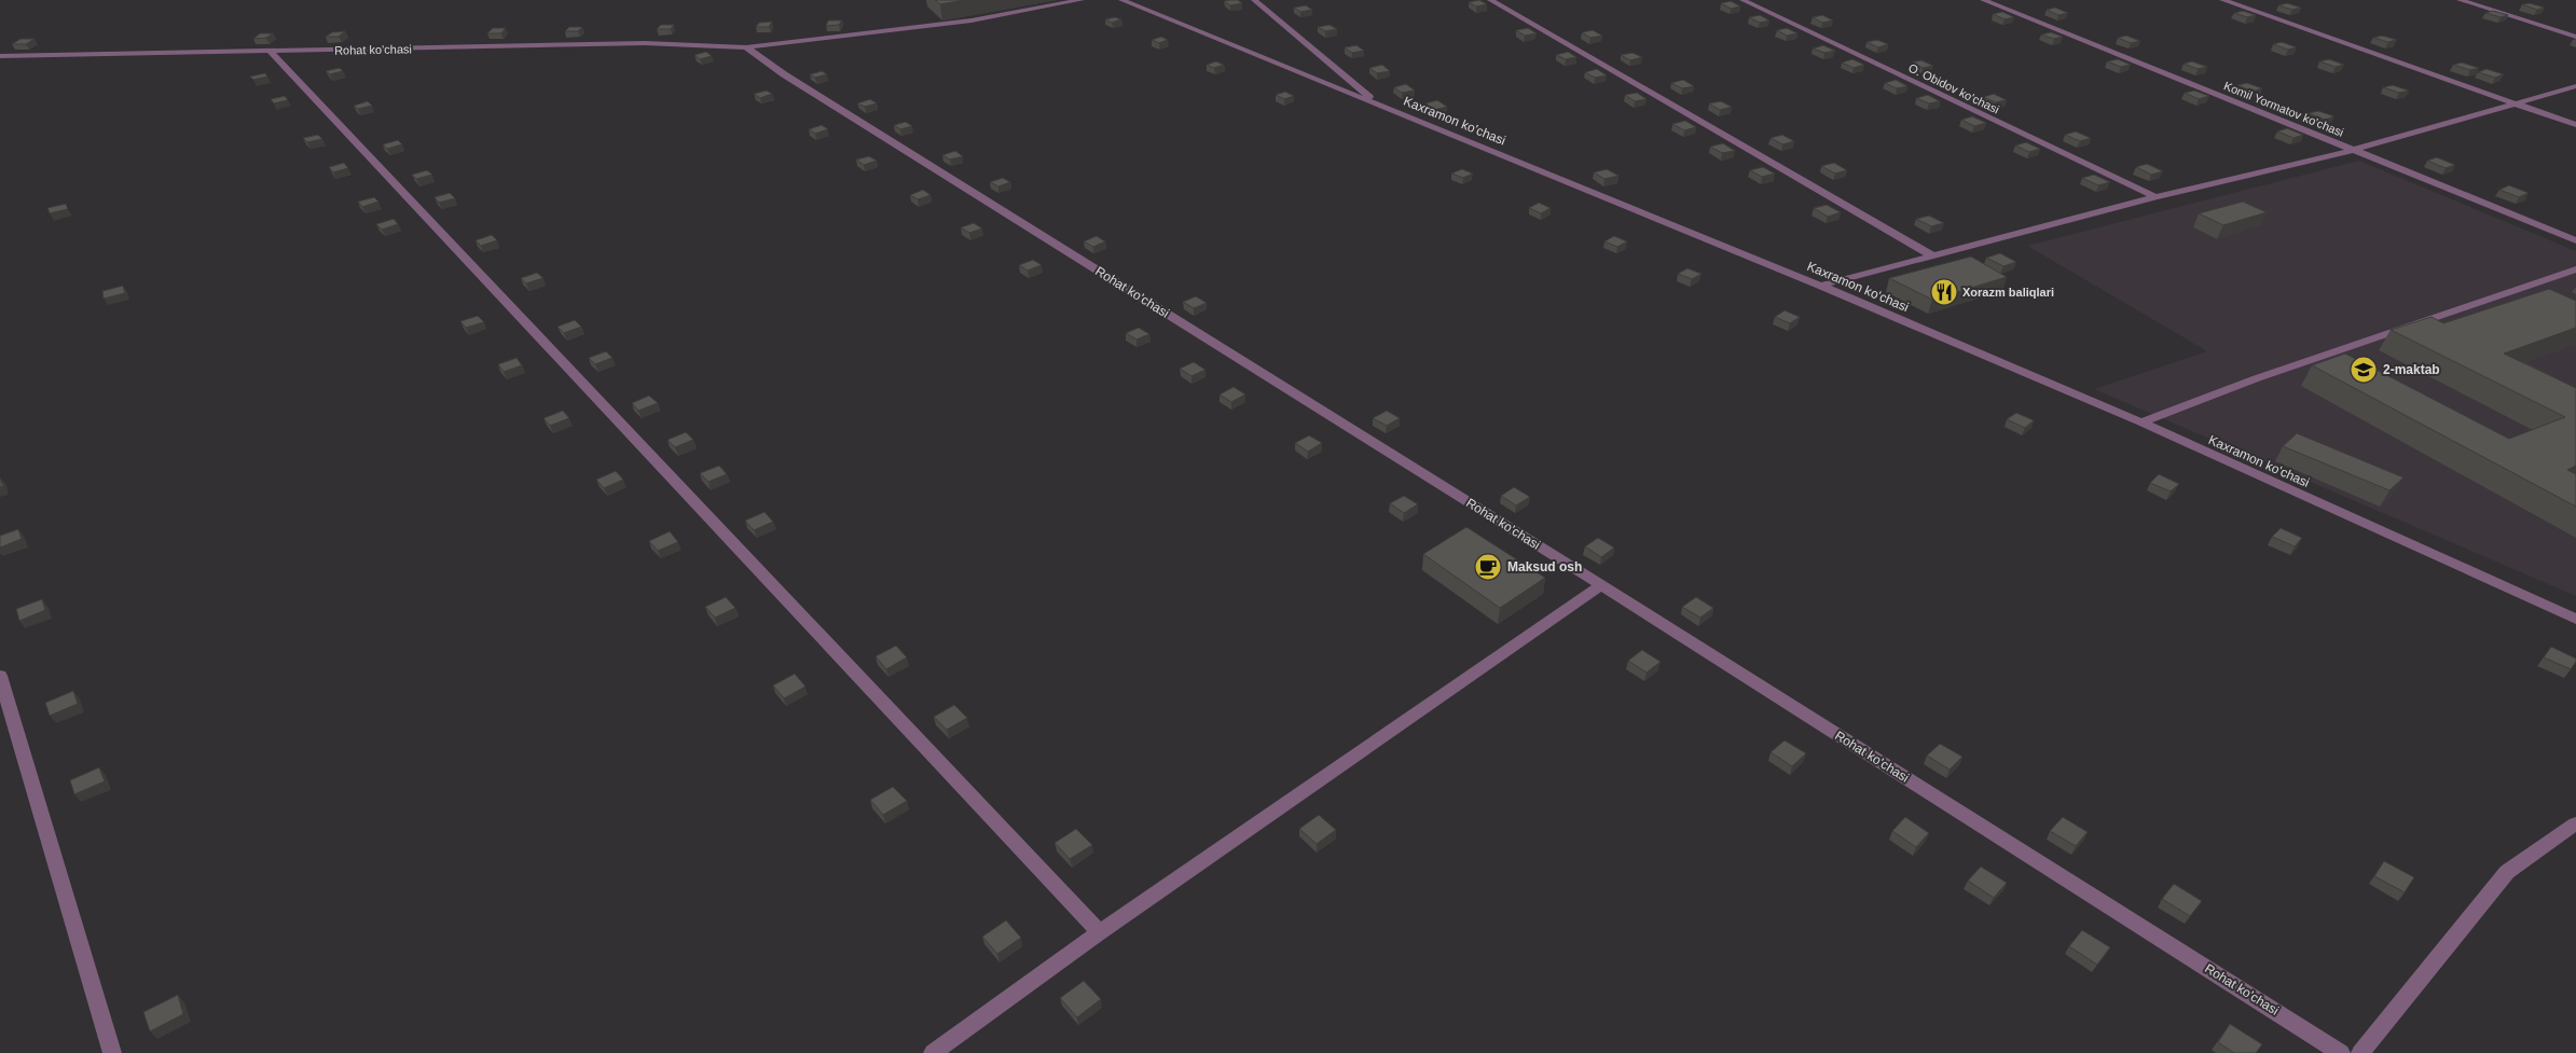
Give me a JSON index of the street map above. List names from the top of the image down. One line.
{"streets":{"street":["Rohat ko'chasi","O. Obidov ko'chasi","Komil Yormatov ko'chasi","Kaxramon ko'chasi"]},"places":{"restaurant":["Xorazm baliqlari"],"school or university":["2-maktab"],"cafe":["Maksud osh"]}}
